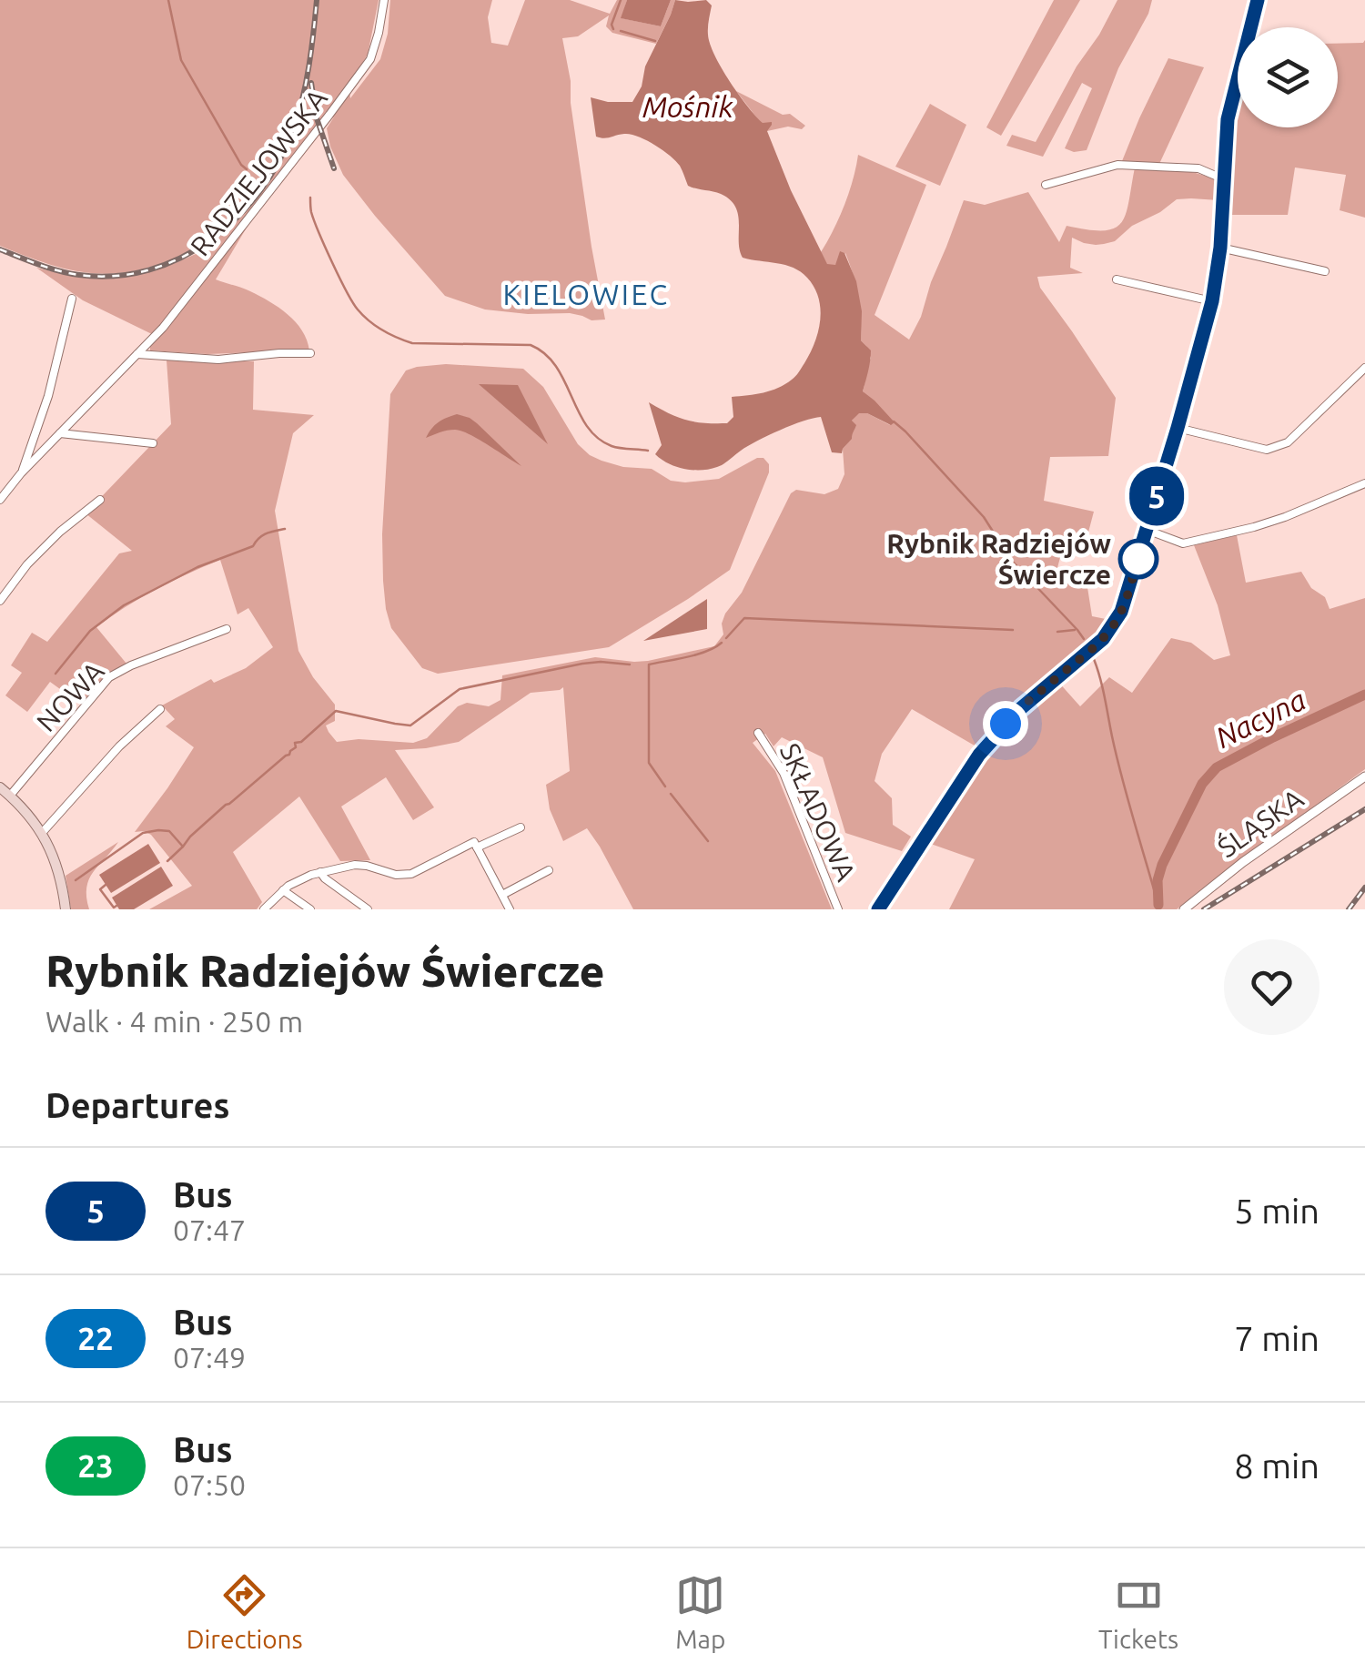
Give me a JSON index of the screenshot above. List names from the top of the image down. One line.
{"streets":{"street":["RADZIEJOWSKA","NOWA","SKŁADOWA","ŚLĄSKA"]},"districts":["KIELOWIEC"],"water":["Mośnik","Nacyna"],"places":["Rybnik Radziejów Świercze"],"lines":["bus line 5"],"page":{"on_map":"5","heading":[["Rybnik Radziejów Świercze","Walk · 4 min · 250 m"],"Departures"],"list":[{"mark":"5","name":"Bus","note":"07:47","value":"5 min"},{"mark":"22","name":"Bus","note":"07:49","value":"7 min"},{"mark":"23","name":"Bus","note":"07:50","value":"8 min"}],"tabs":["Directions","Map","Tickets"]}}
